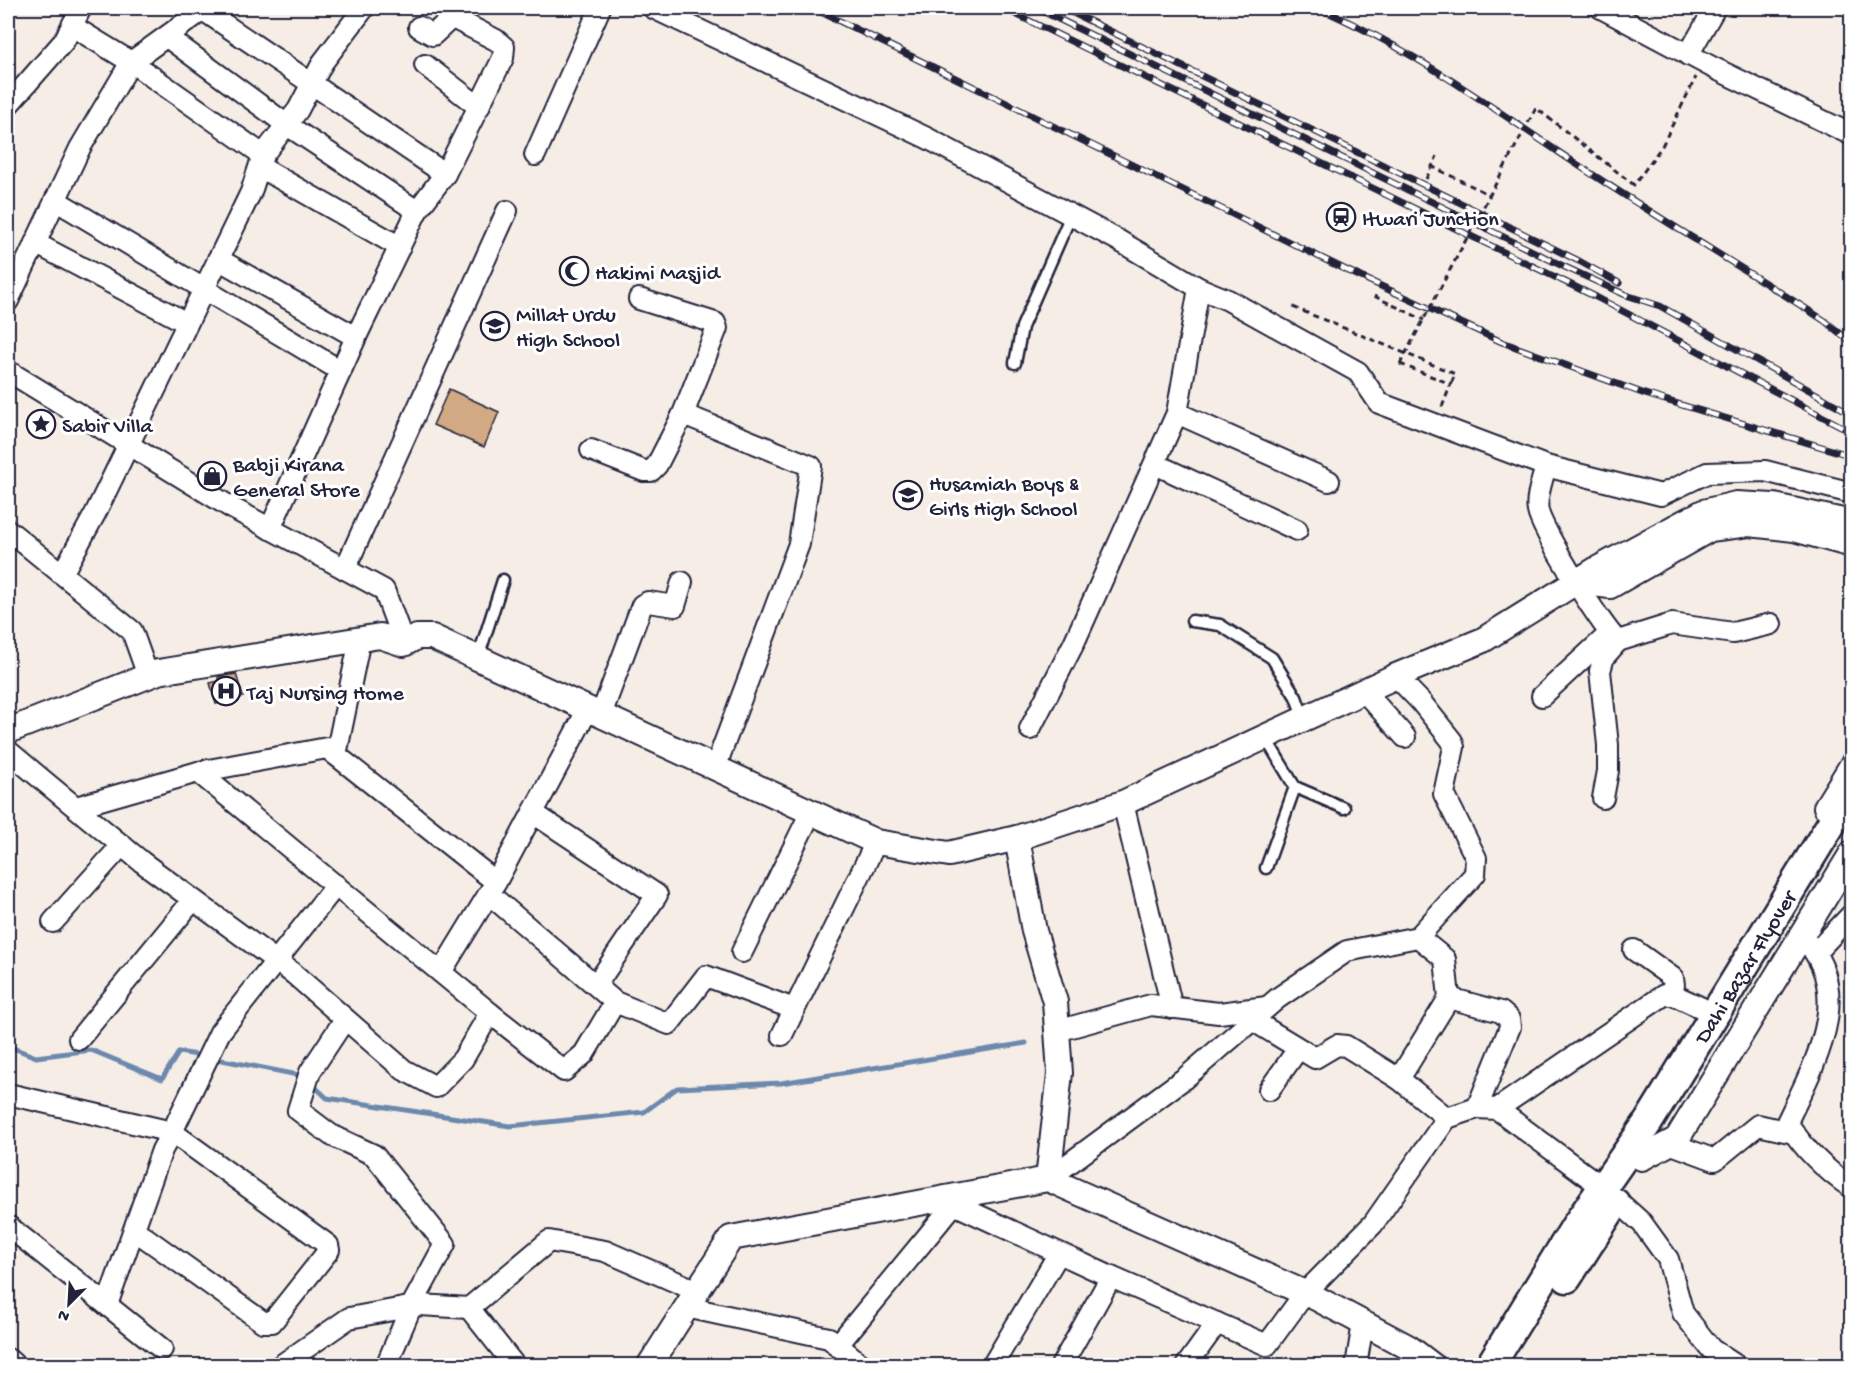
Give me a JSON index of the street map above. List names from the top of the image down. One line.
{"streets":{"main road":["Dahi Bazar Flyover"]},"places":{"station":["Itwari Junction"],"mosque":["Hakimi Masjid"],"school or university":["Millat Urdu High School","Husamiah Boys & Girls High School"],"place":["Sabir Villa"],"shop":["Babji Kirana General Store"],"hospital":["Taj Nursing Home"]},"north":"bottom left"}
